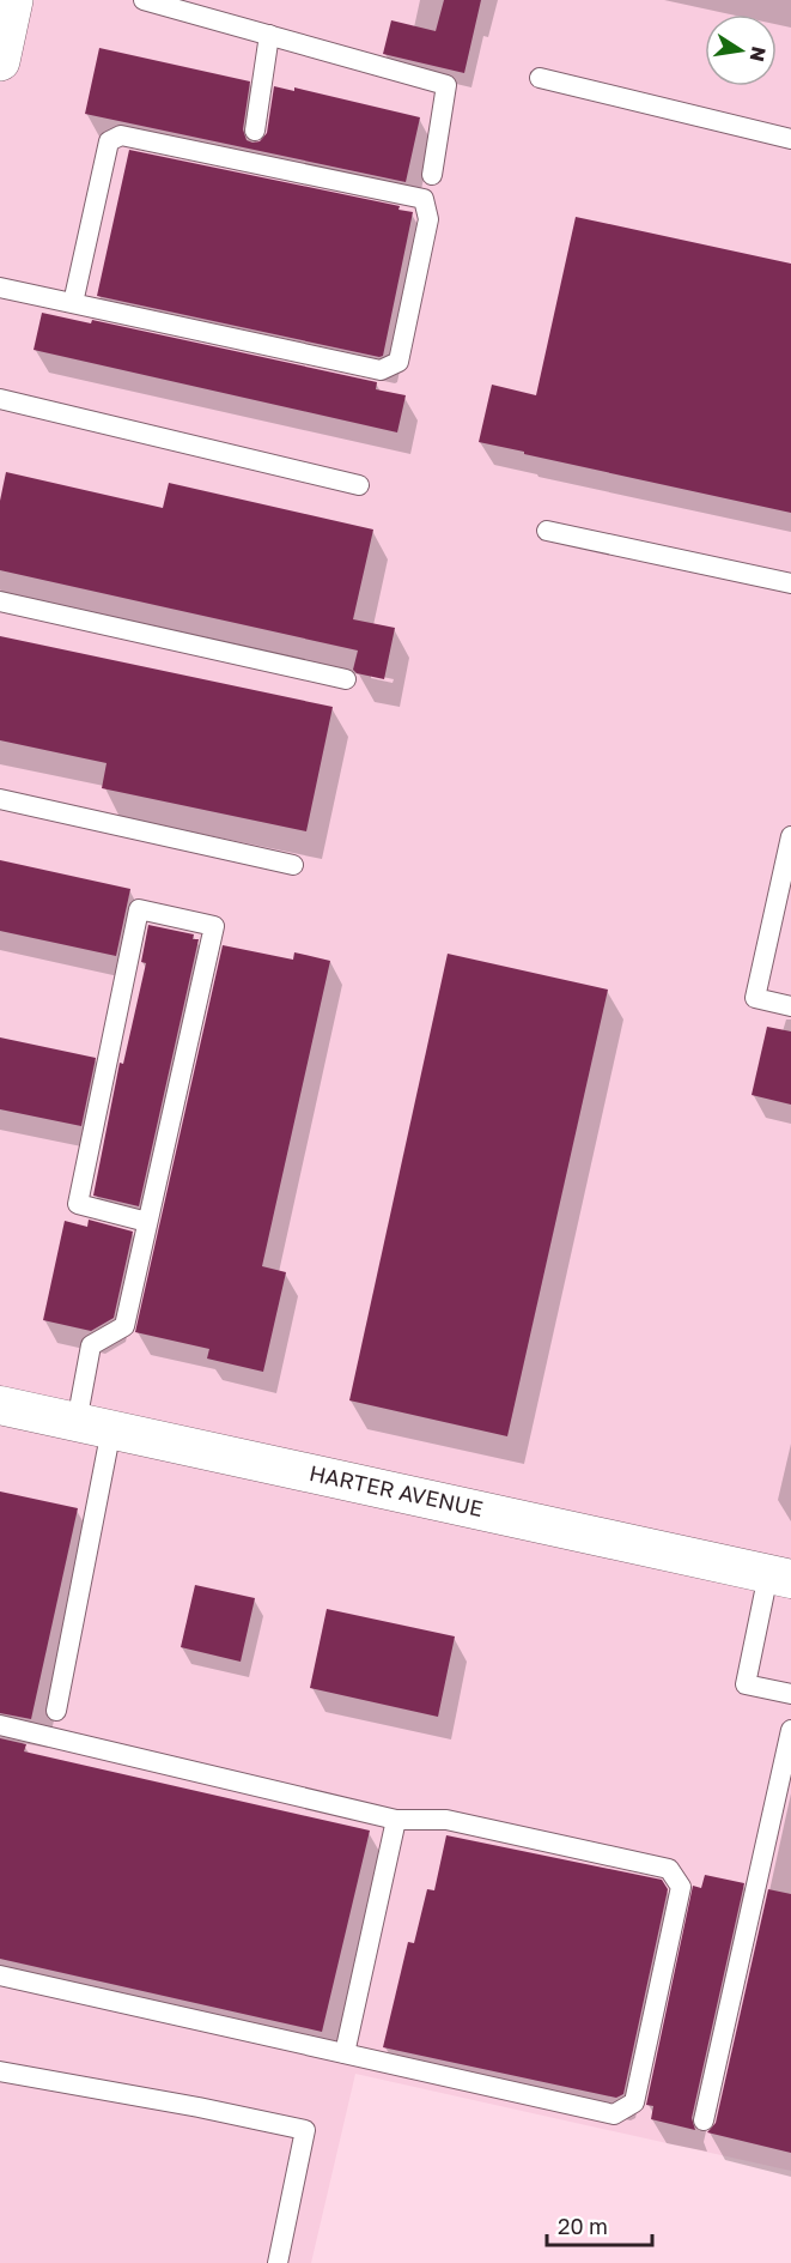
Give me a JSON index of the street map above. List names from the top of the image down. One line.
{"streets":{"street":["HARTER AVENUE"]},"scale_bar":"20 m","north":"right"}
